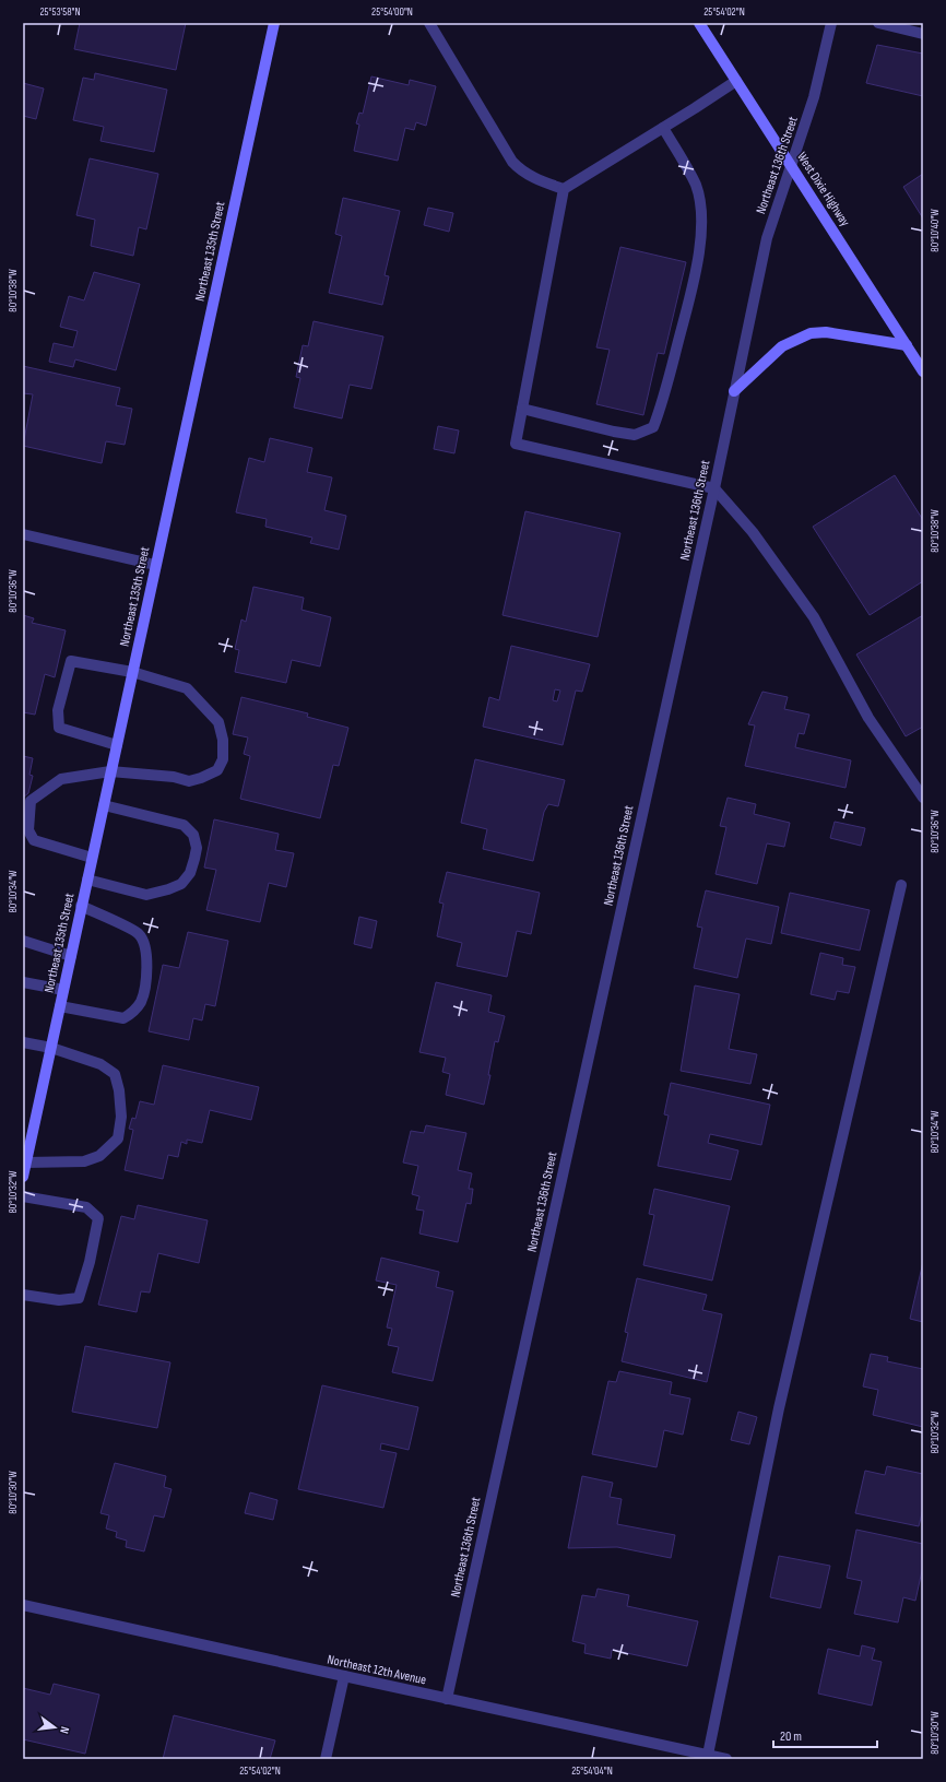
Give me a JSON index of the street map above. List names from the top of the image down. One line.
{"streets":{"main road":["West Dixie Highway","Northeast 135th Street"],"street":["Northeast 136th Street","Northeast 12th Avenue"]},"crossings":[["Northeast 136th Street","West Dixie Highway"],["Northeast 136th Street","Northeast 12th Avenue"]],"scale_bar":"20 m","north":"right","coordinates":["25°53'58\"N","25°54'00\"N","25°54'02\"N","80°10'40\"W","80°10'38\"W","80°10'36\"W","80°10'34\"W","80°10'32\"W","80°10'30\"W","25°54'04\"N"]}
